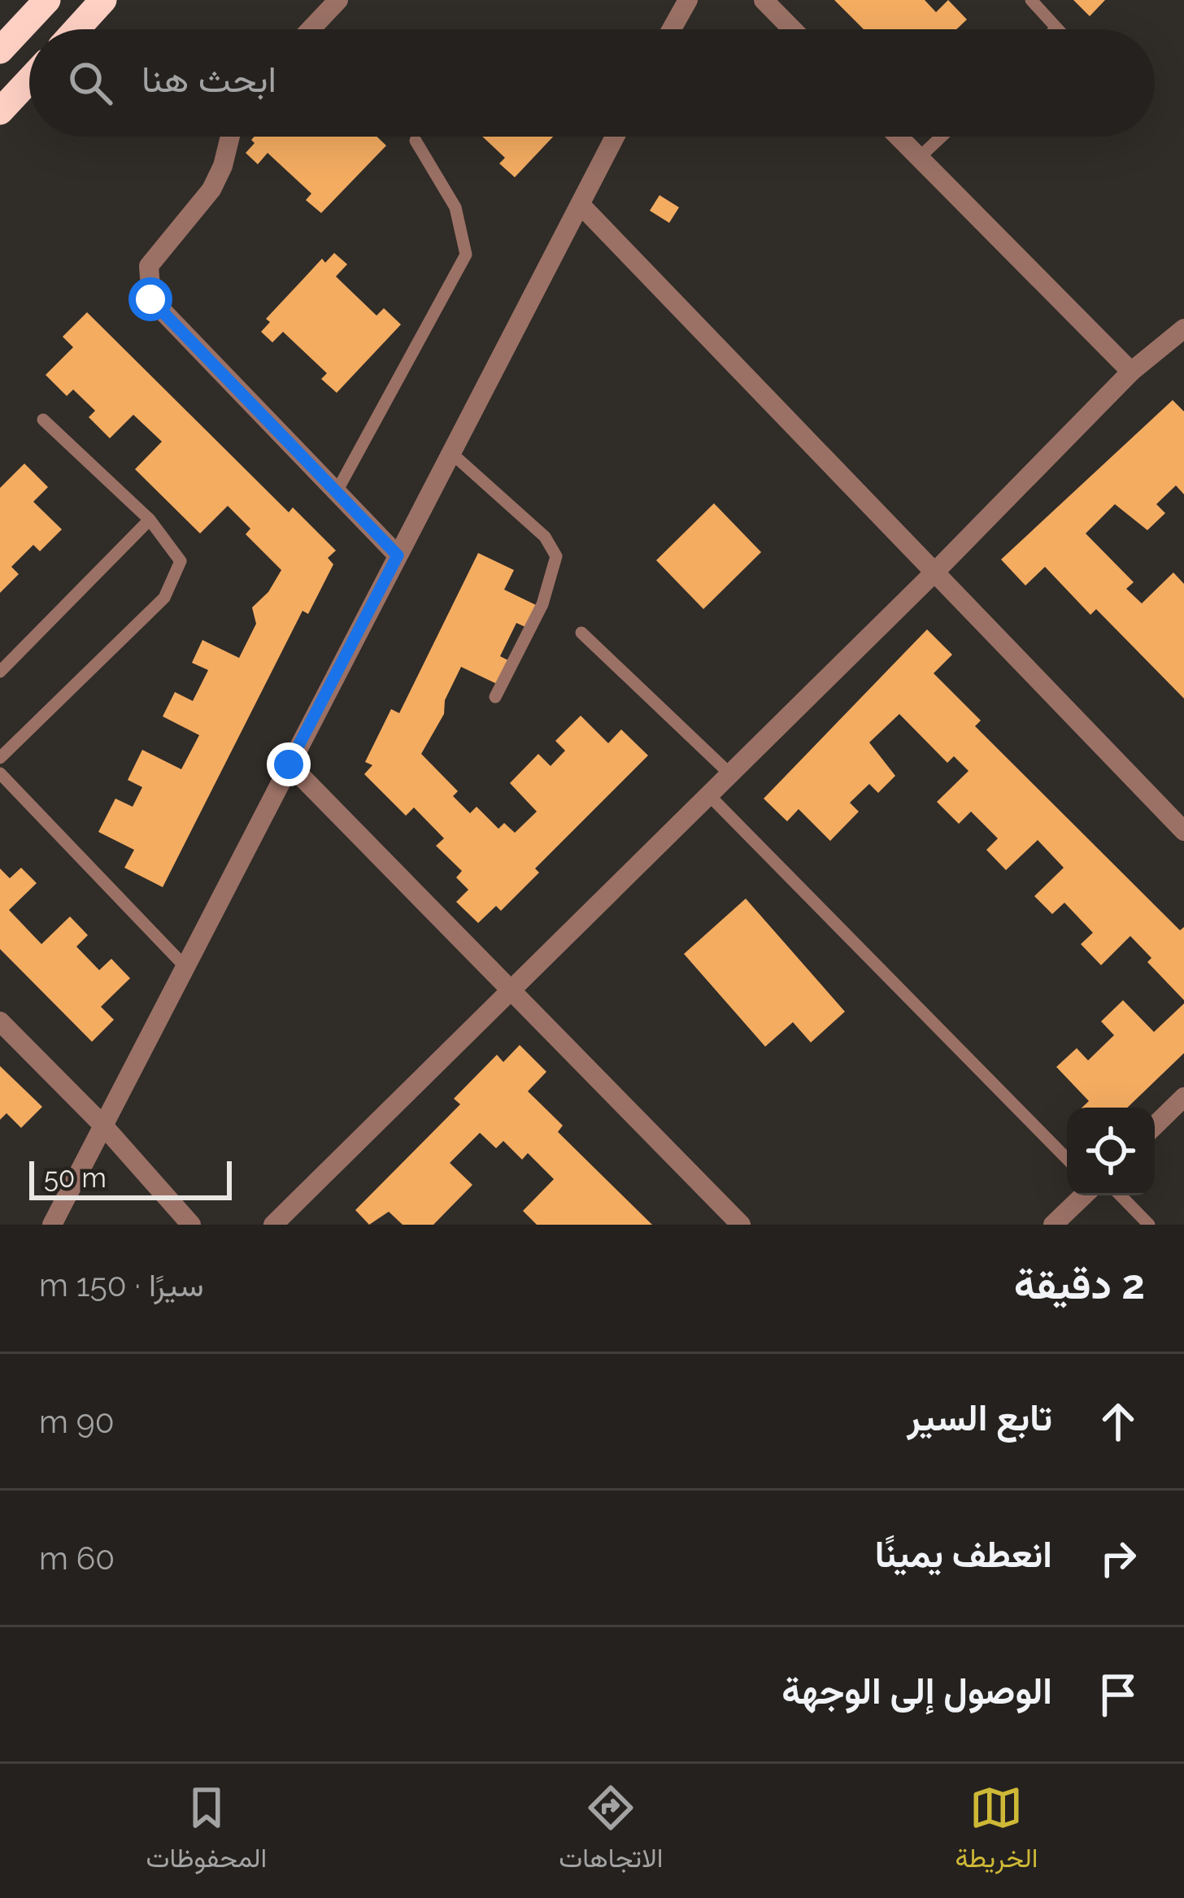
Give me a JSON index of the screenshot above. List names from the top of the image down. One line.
{"scale_bar":"50 m","page":{"search":"ابحث هنا","scale":"50 m","heading":["2 دقيقة","سيرًا · 150 m"],"list":[["تابع السير","90 m"],["انعطف يمينًا","60 m"],"الوصول إلى الوجهة"],"nav":["الخريطة","الاتجاهات","المحفوظات"]}}
